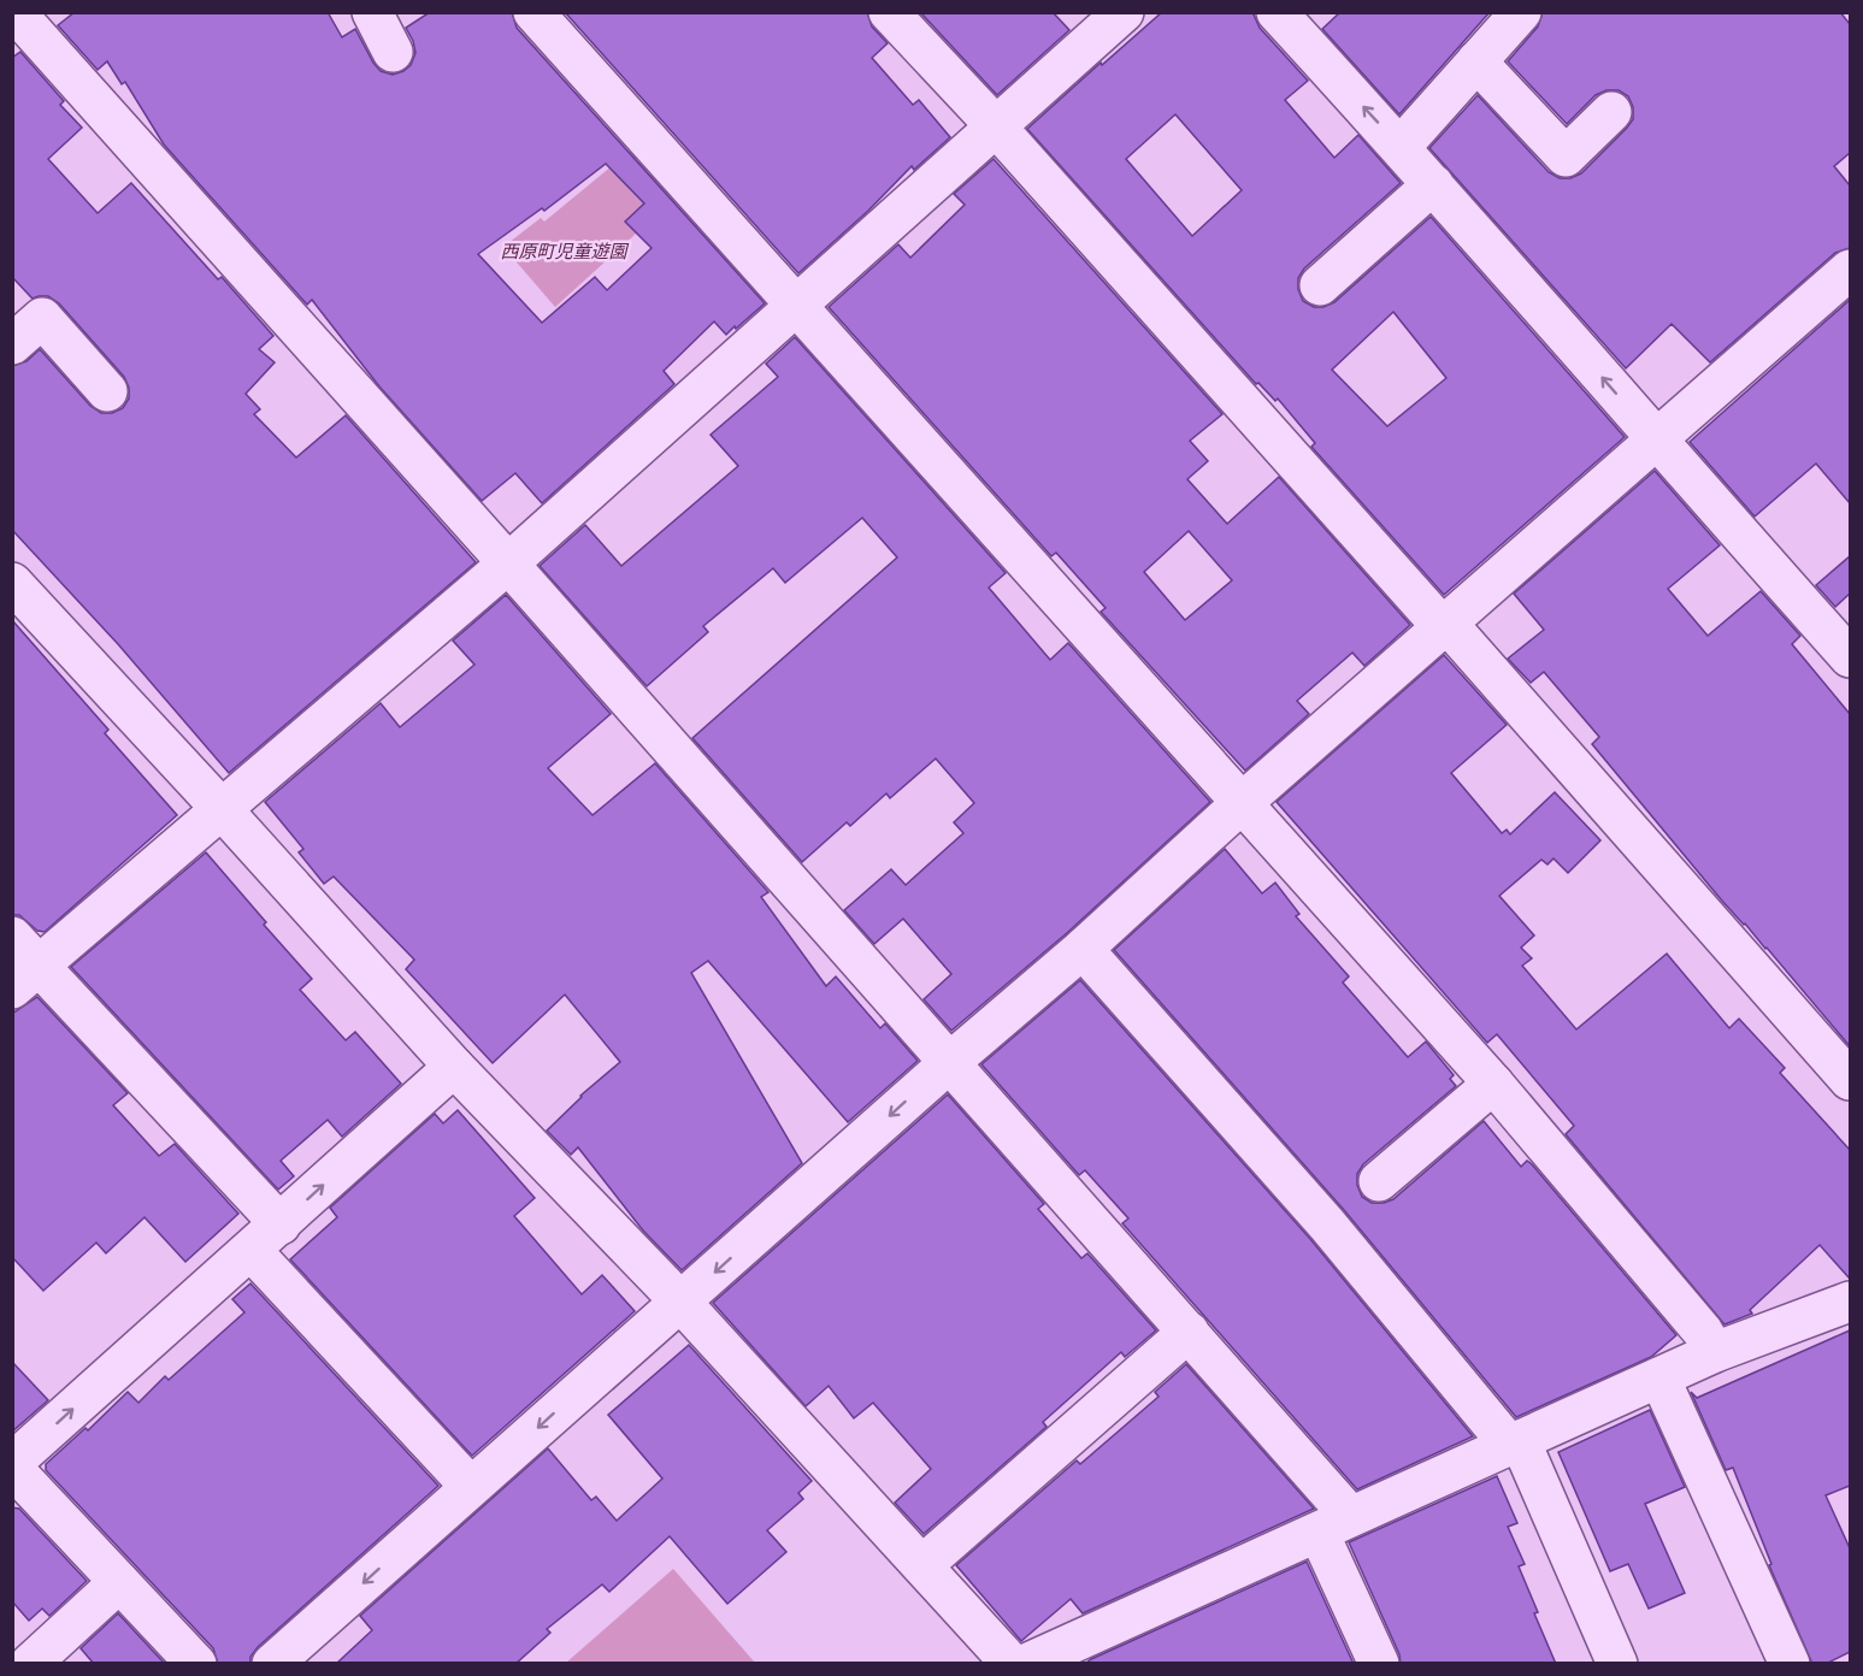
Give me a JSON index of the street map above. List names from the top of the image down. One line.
{"parks":["西原町児童遊園"]}
